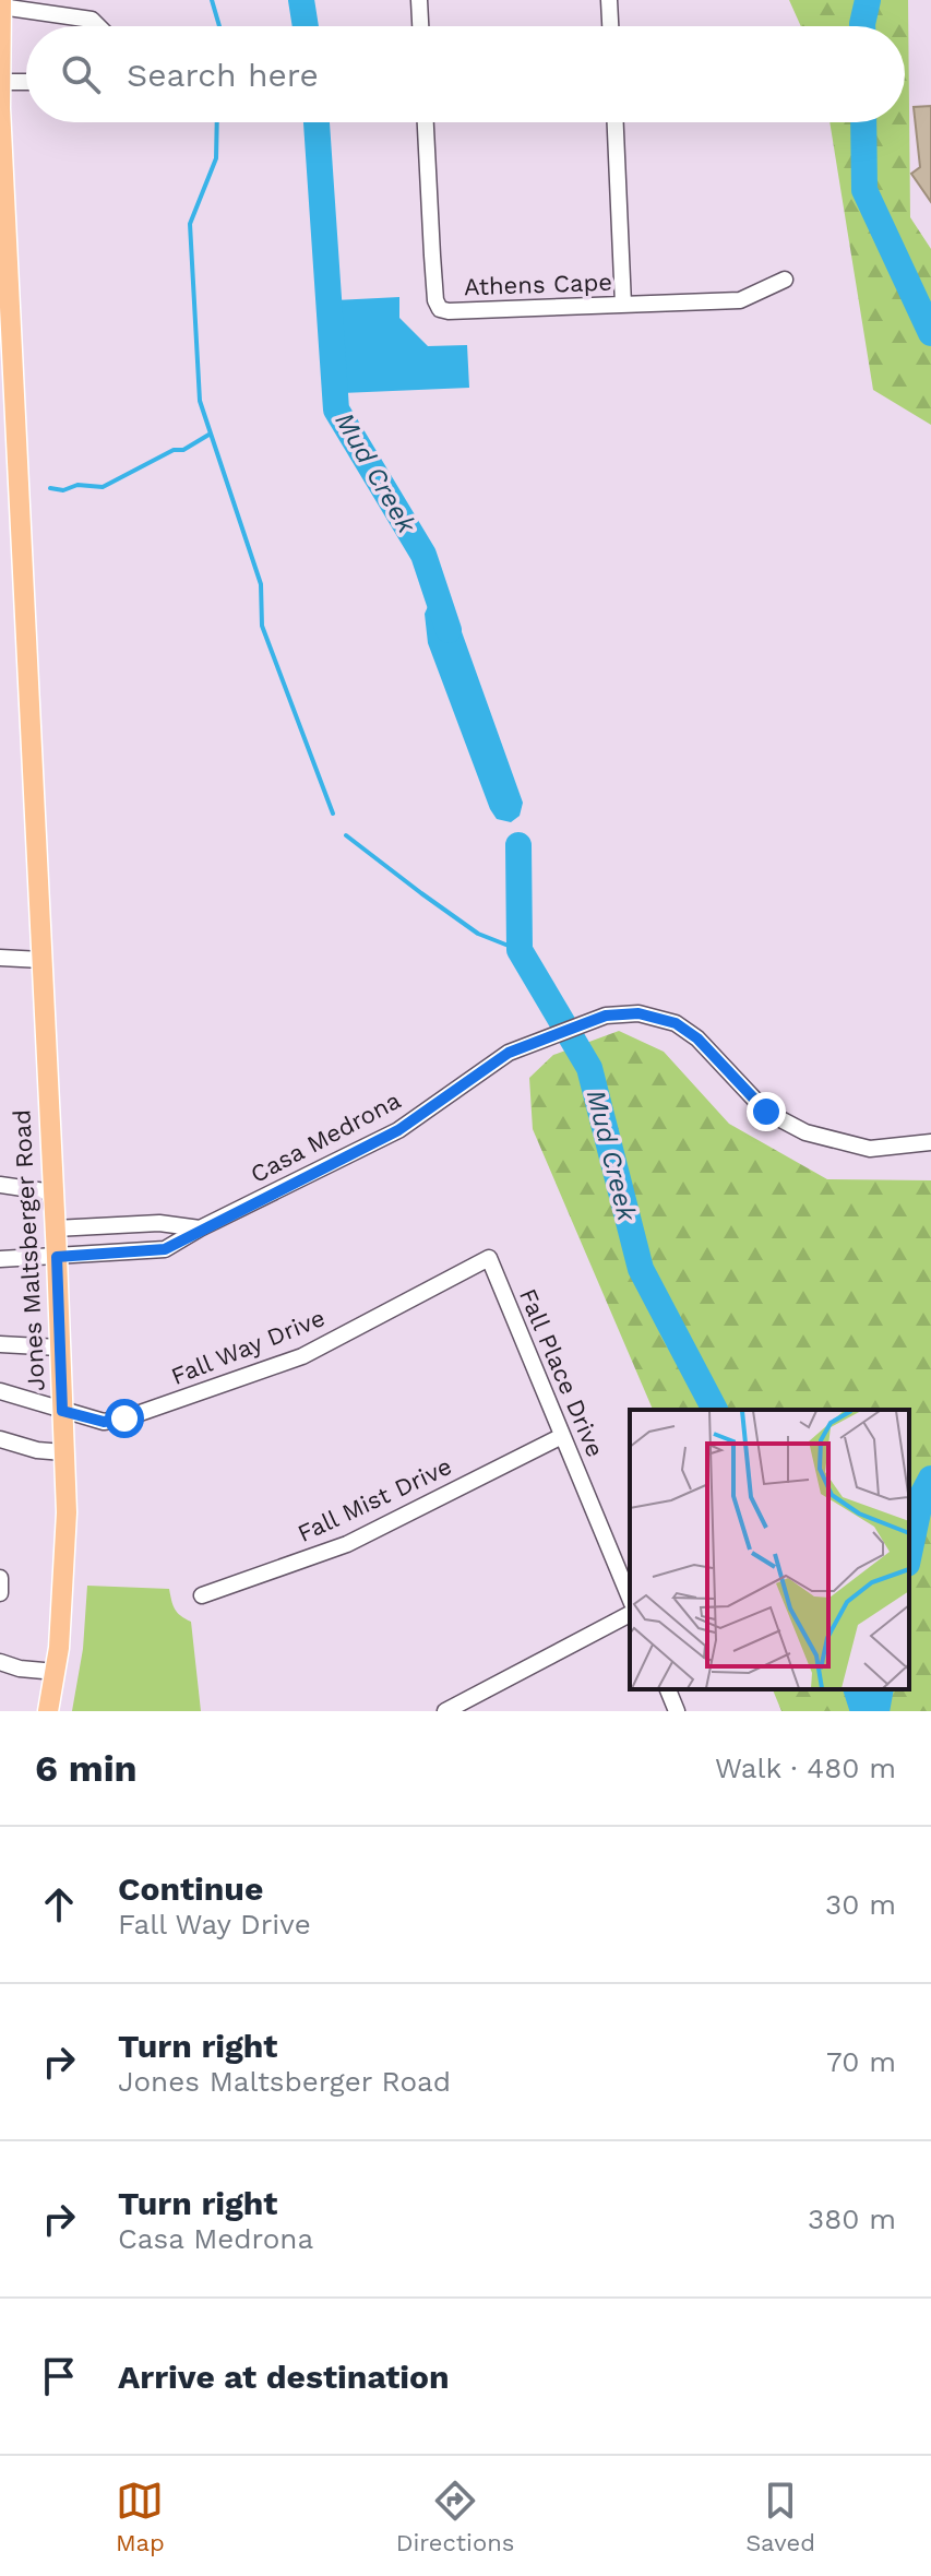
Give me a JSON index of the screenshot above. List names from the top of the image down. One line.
{"streets":{"main road":["Jones Maltsberger Road"],"street":["Athens Cape","Casa Medrona","Fall Way Drive","Fall Place Drive","Fall Mist Drive"]},"crossings":[["Casa Medrona","Jones Maltsberger Road"],["Jones Maltsberger Road","Fall Way Drive"],["Fall Way Drive","Fall Place Drive"],["Fall Place Drive","Fall Mist Drive"]],"water":["Mud Creek"],"page":{"search":"Search here","heading":["6 min","Walk · 480 m"],"list":[["Continue","Fall Way Drive","30 m"],["Turn right","Jones Maltsberger Road","70 m"],["Turn right","Casa Medrona","380 m"],"Arrive at destination"],"nav":["Map","Directions","Saved"]}}
